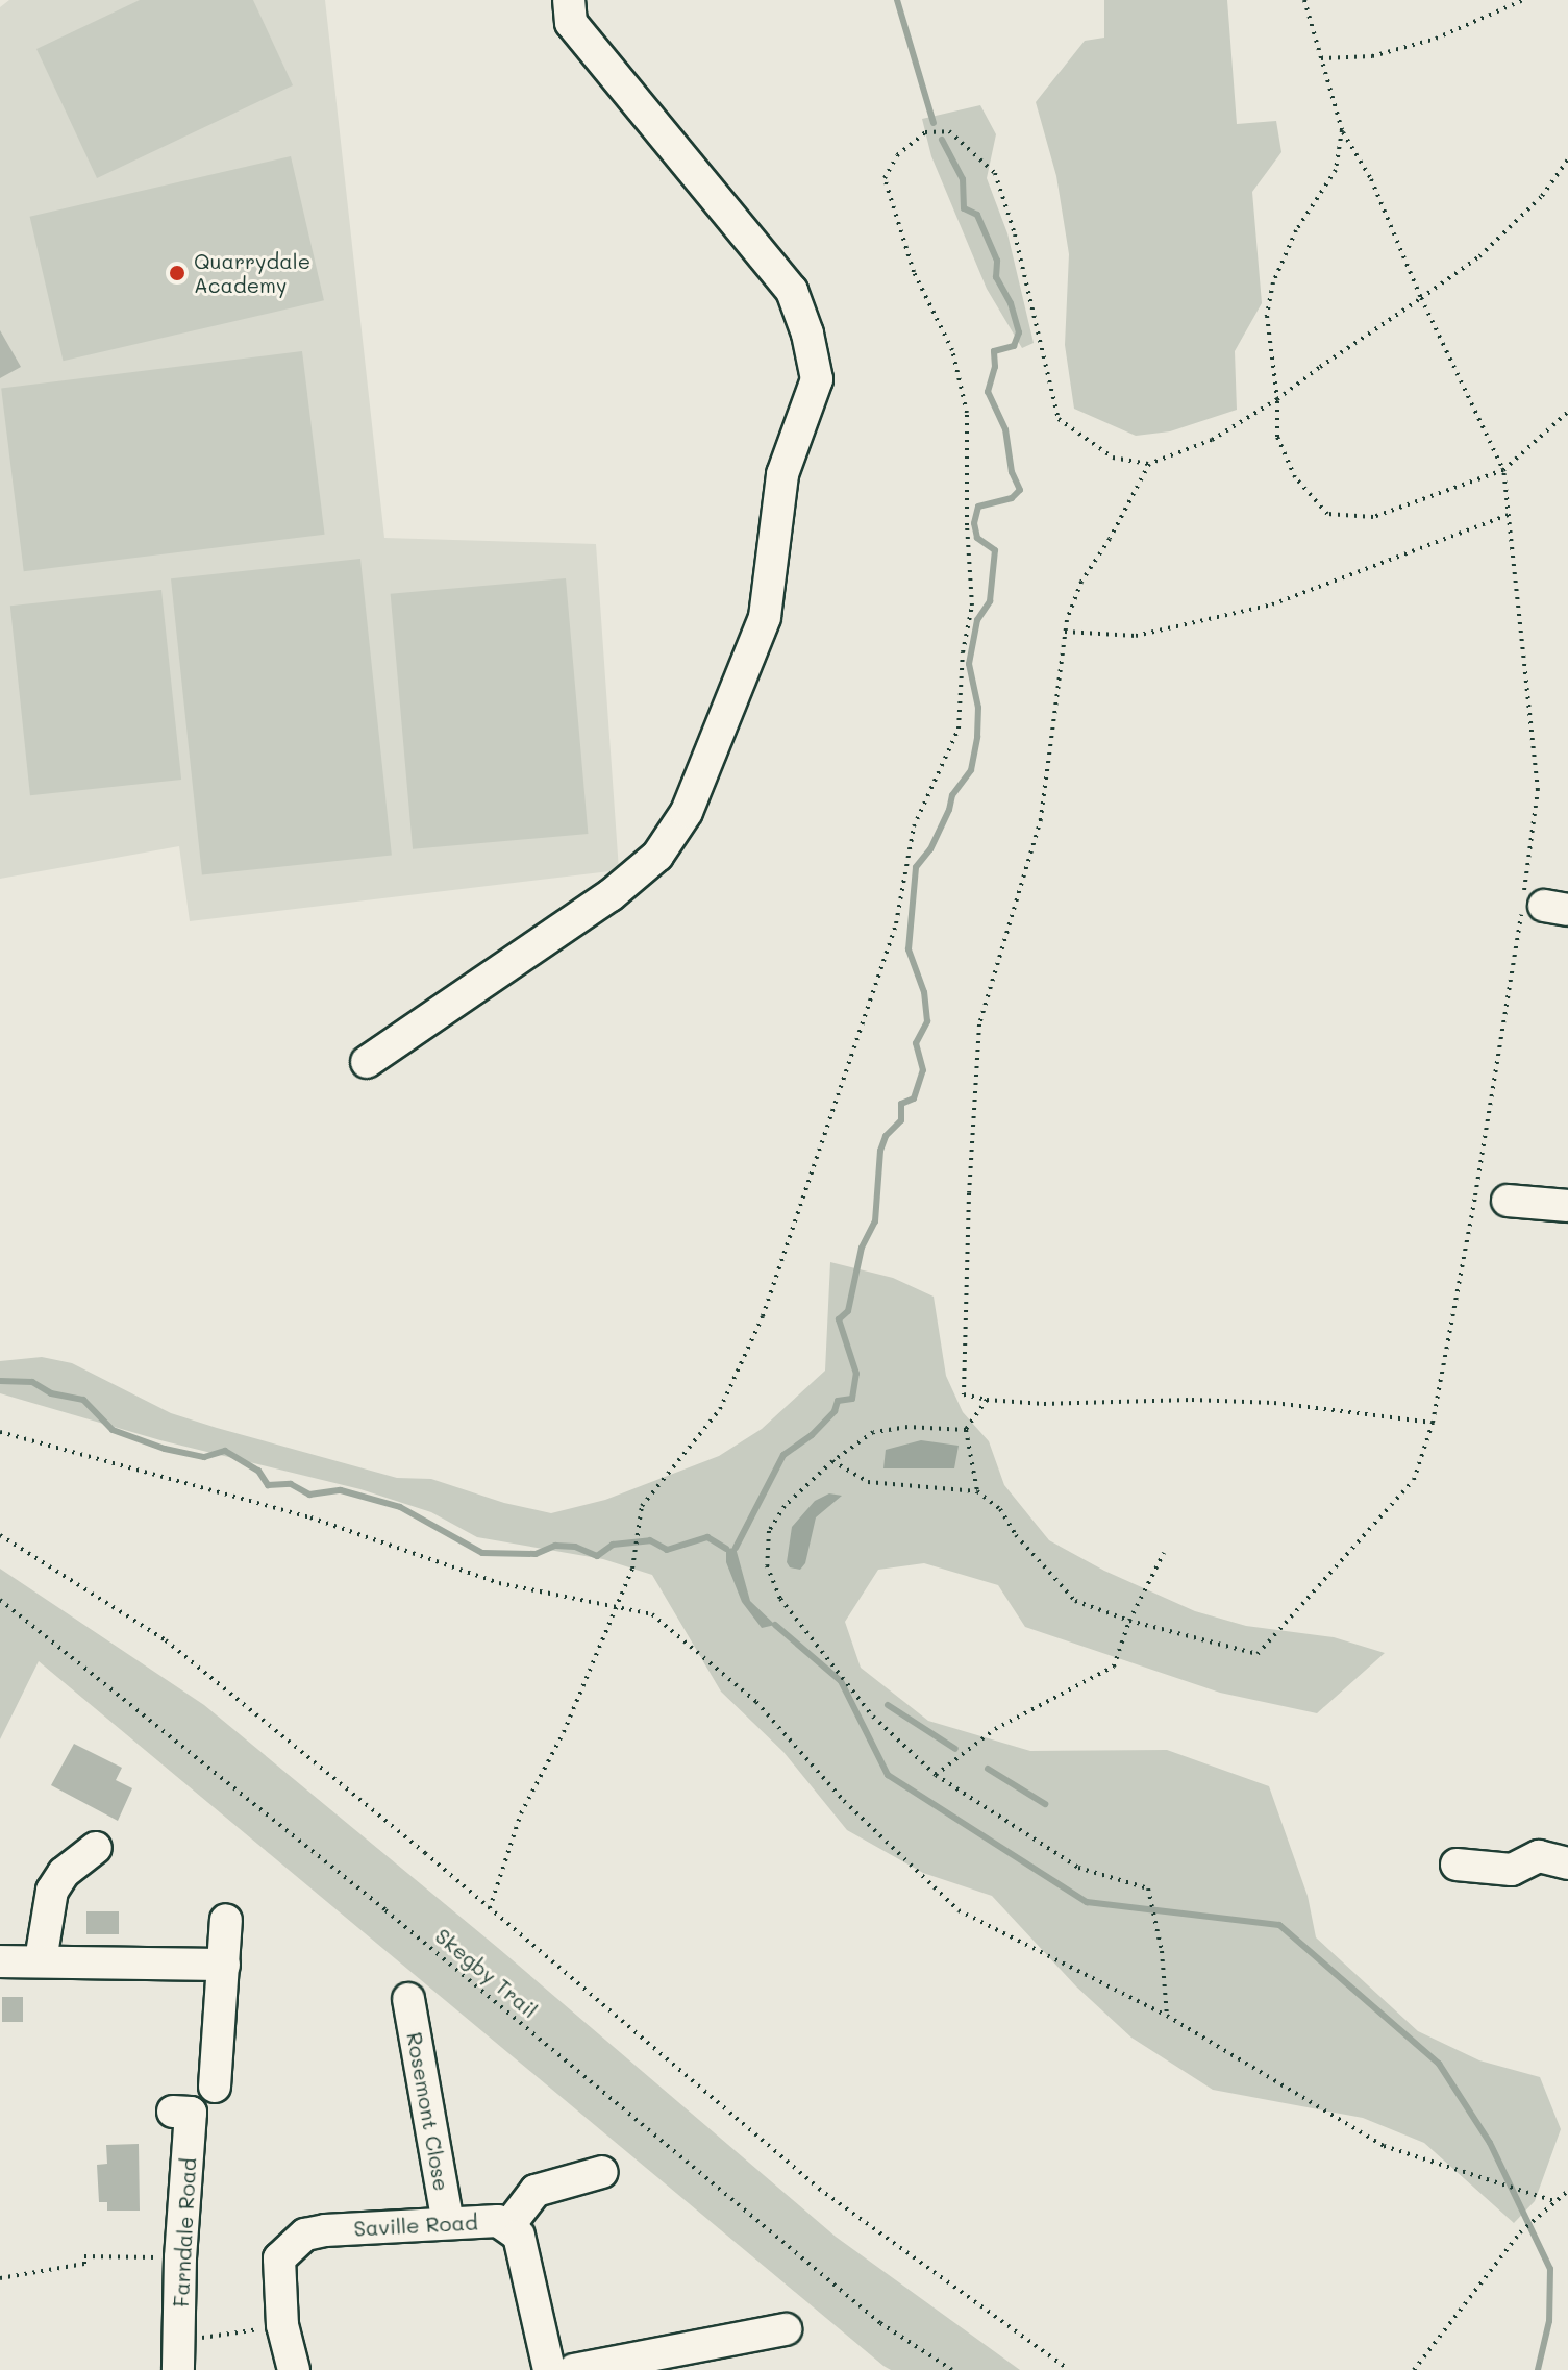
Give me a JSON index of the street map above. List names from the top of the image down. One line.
{"streets":{"street":["Rosemont Close","Saville Road","Farndale Road"],"path":["Skegby Trail"]},"crossings":[["Rosemont Close","Saville Road"]],"places":["Quarrydale Academy"]}
